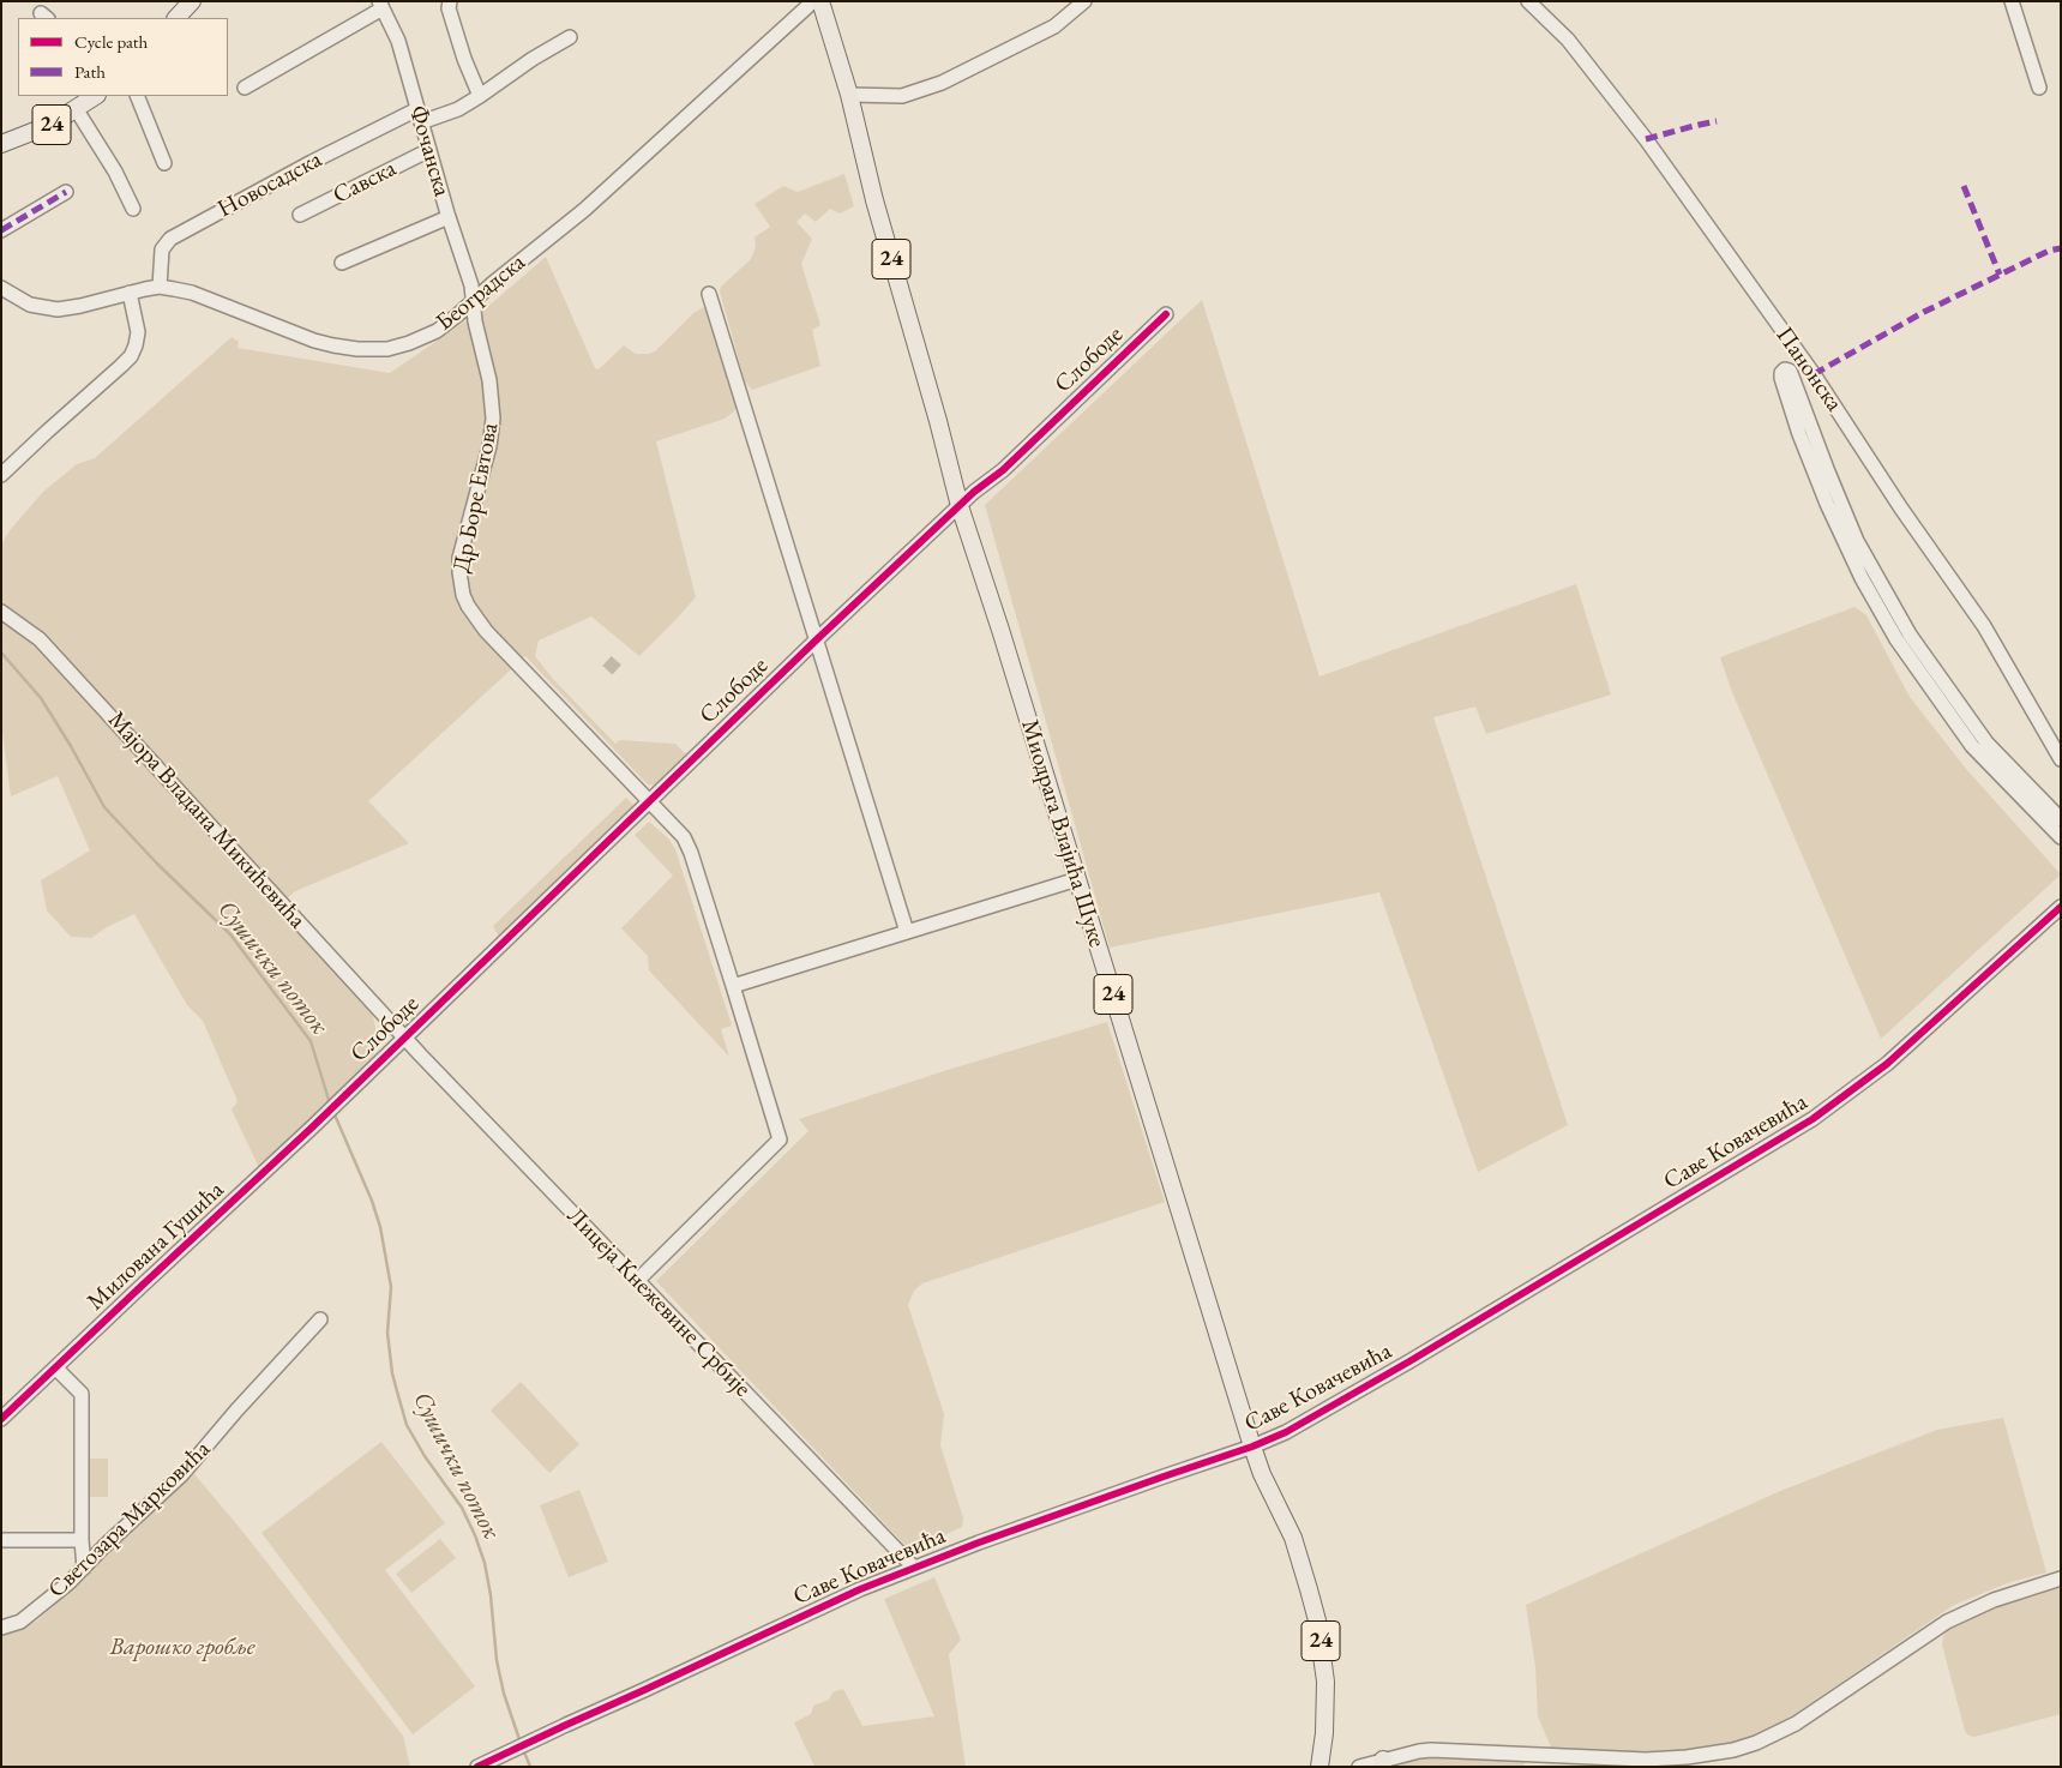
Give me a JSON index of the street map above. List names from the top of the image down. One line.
{"streets":{"main road":["24","Миодрага Влајића Шуке"],"street":["Фочанска","Савска","Новосадска","Београдска","Слободе","Панонска","Др Боре Евтова","Мајора Владана Микићевића","Саве Ковачевића","Милована Гушића","Лицеја Кнежевине Србије","Светозара Марковића"]},"crossings":[["Фочанска","Савска"],["Фочанска","Новосадска"],["Фочанска","Београдска"],["Фочанска","Др Боре Евтова"],["Новосадска","Београдска"],["Београдска","Др Боре Евтова"],["Слободе","Др Боре Евтова"],["Слободе","Мајора Владана Микићевића"],["Слободе","Миодрага Влајића Шуке"],["Слободе","Милована Гушића"],["Слободе","Лицеја Кнежевине Србије"],["Др Боре Евтова","Лицеја Кнежевине Србије"],["Мајора Владана Микићевића","Лицеја Кнежевине Србије"],["Миодрага Влајића Шуке","Саве Ковачевића"],["Саве Ковачевића","Лицеја Кнежевине Србије"]],"water":["Сушички поток"],"parks":["Варошко гробље"],"legend":["Cycle path","Path"]}
